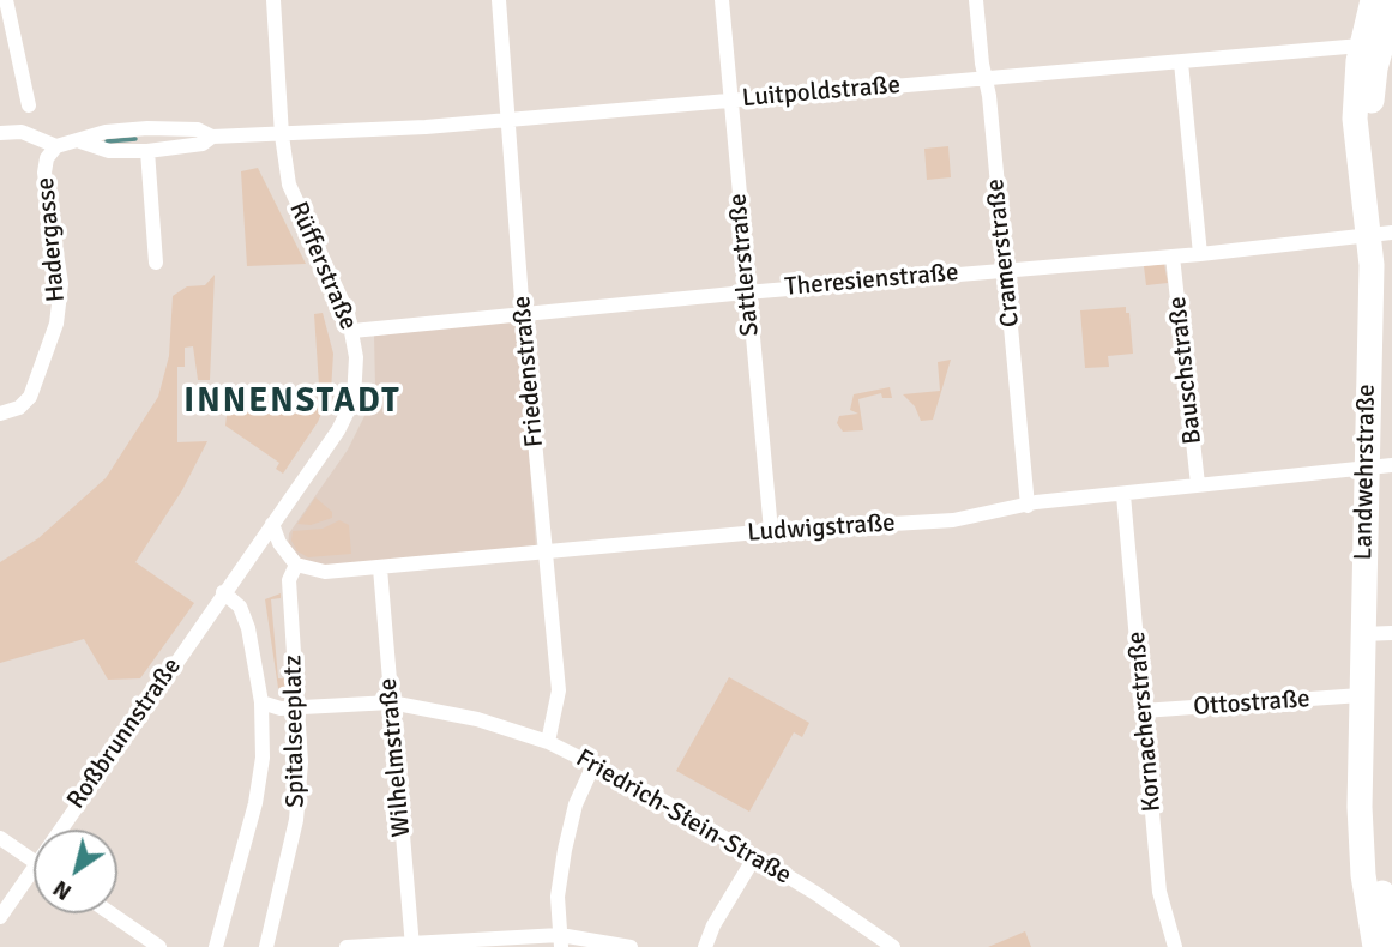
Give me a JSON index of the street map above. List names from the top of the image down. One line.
{"streets":{"main road":["Landwehrstraße"],"street":["Luitpoldstraße","Hadergasse","Cramerstraße","Sattlerstraße","Rüfferstraße","Theresienstraße","Bauschstraße","Friedenstraße","Ludwigstraße","Ottostraße","Kornacherstraße","Spitalseeplatz","Roßbrunnstraße","Wilhelmstraße","Friedrich-Stein-Straße"]},"crossings":[["Luitpoldstraße","Cramerstraße"],["Luitpoldstraße","Sattlerstraße"],["Luitpoldstraße","Rüfferstraße"],["Luitpoldstraße","Friedenstraße"],["Luitpoldstraße","Landwehrstraße"],["Cramerstraße","Theresienstraße"],["Cramerstraße","Ludwigstraße"],["Sattlerstraße","Theresienstraße"],["Sattlerstraße","Ludwigstraße"],["Rüfferstraße","Theresienstraße"],["Rüfferstraße","Spitalseeplatz"],["Rüfferstraße","Roßbrunnstraße"],["Theresienstraße","Bauschstraße"],["Theresienstraße","Friedenstraße"],["Theresienstraße","Landwehrstraße"],["Bauschstraße","Ludwigstraße"],["Friedenstraße","Ludwigstraße"],["Friedenstraße","Friedrich-Stein-Straße"],["Landwehrstraße","Ludwigstraße"],["Landwehrstraße","Ottostraße"],["Ludwigstraße","Kornacherstraße"],["Ludwigstraße","Spitalseeplatz"],["Ludwigstraße","Wilhelmstraße"],["Ottostraße","Kornacherstraße"],["Spitalseeplatz","Roßbrunnstraße"],["Spitalseeplatz","Friedrich-Stein-Straße"],["Wilhelmstraße","Friedrich-Stein-Straße"]],"districts":["INNENSTADT"],"north":"bottom left"}
